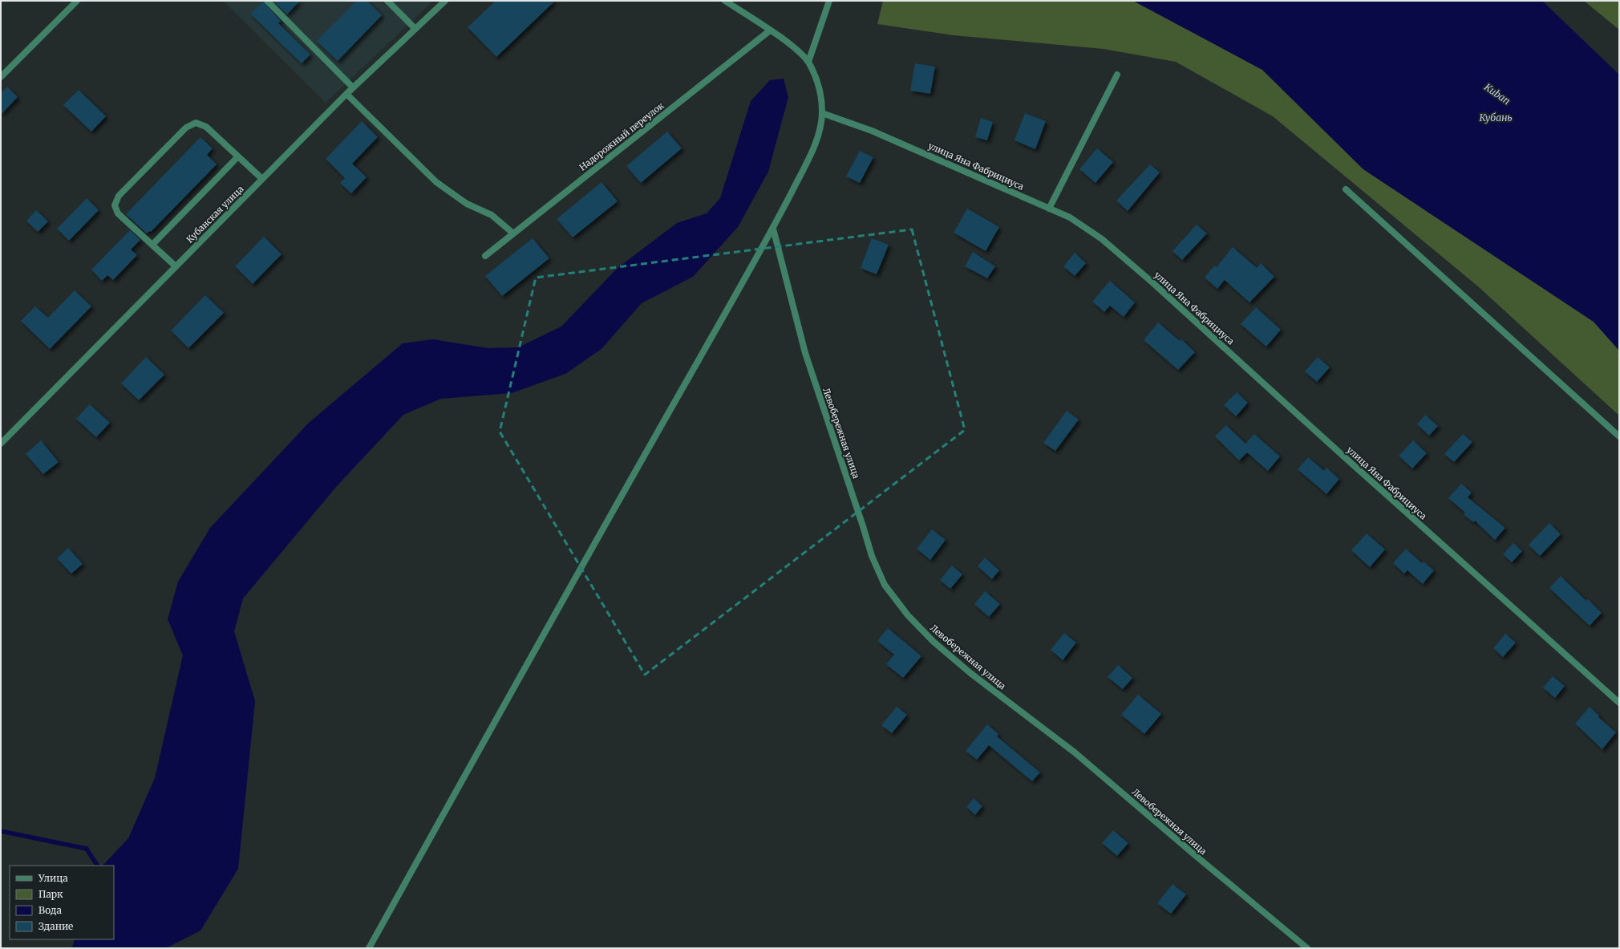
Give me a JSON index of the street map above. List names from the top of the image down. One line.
{"streets":{"street":["Надорожный переулок","улица Яна Фабрициуса","Кубанская улица","Левобережная улица"]},"water":["Kuban","Кубань"],"legend":["Улица","Парк","Вода","Здание"]}
